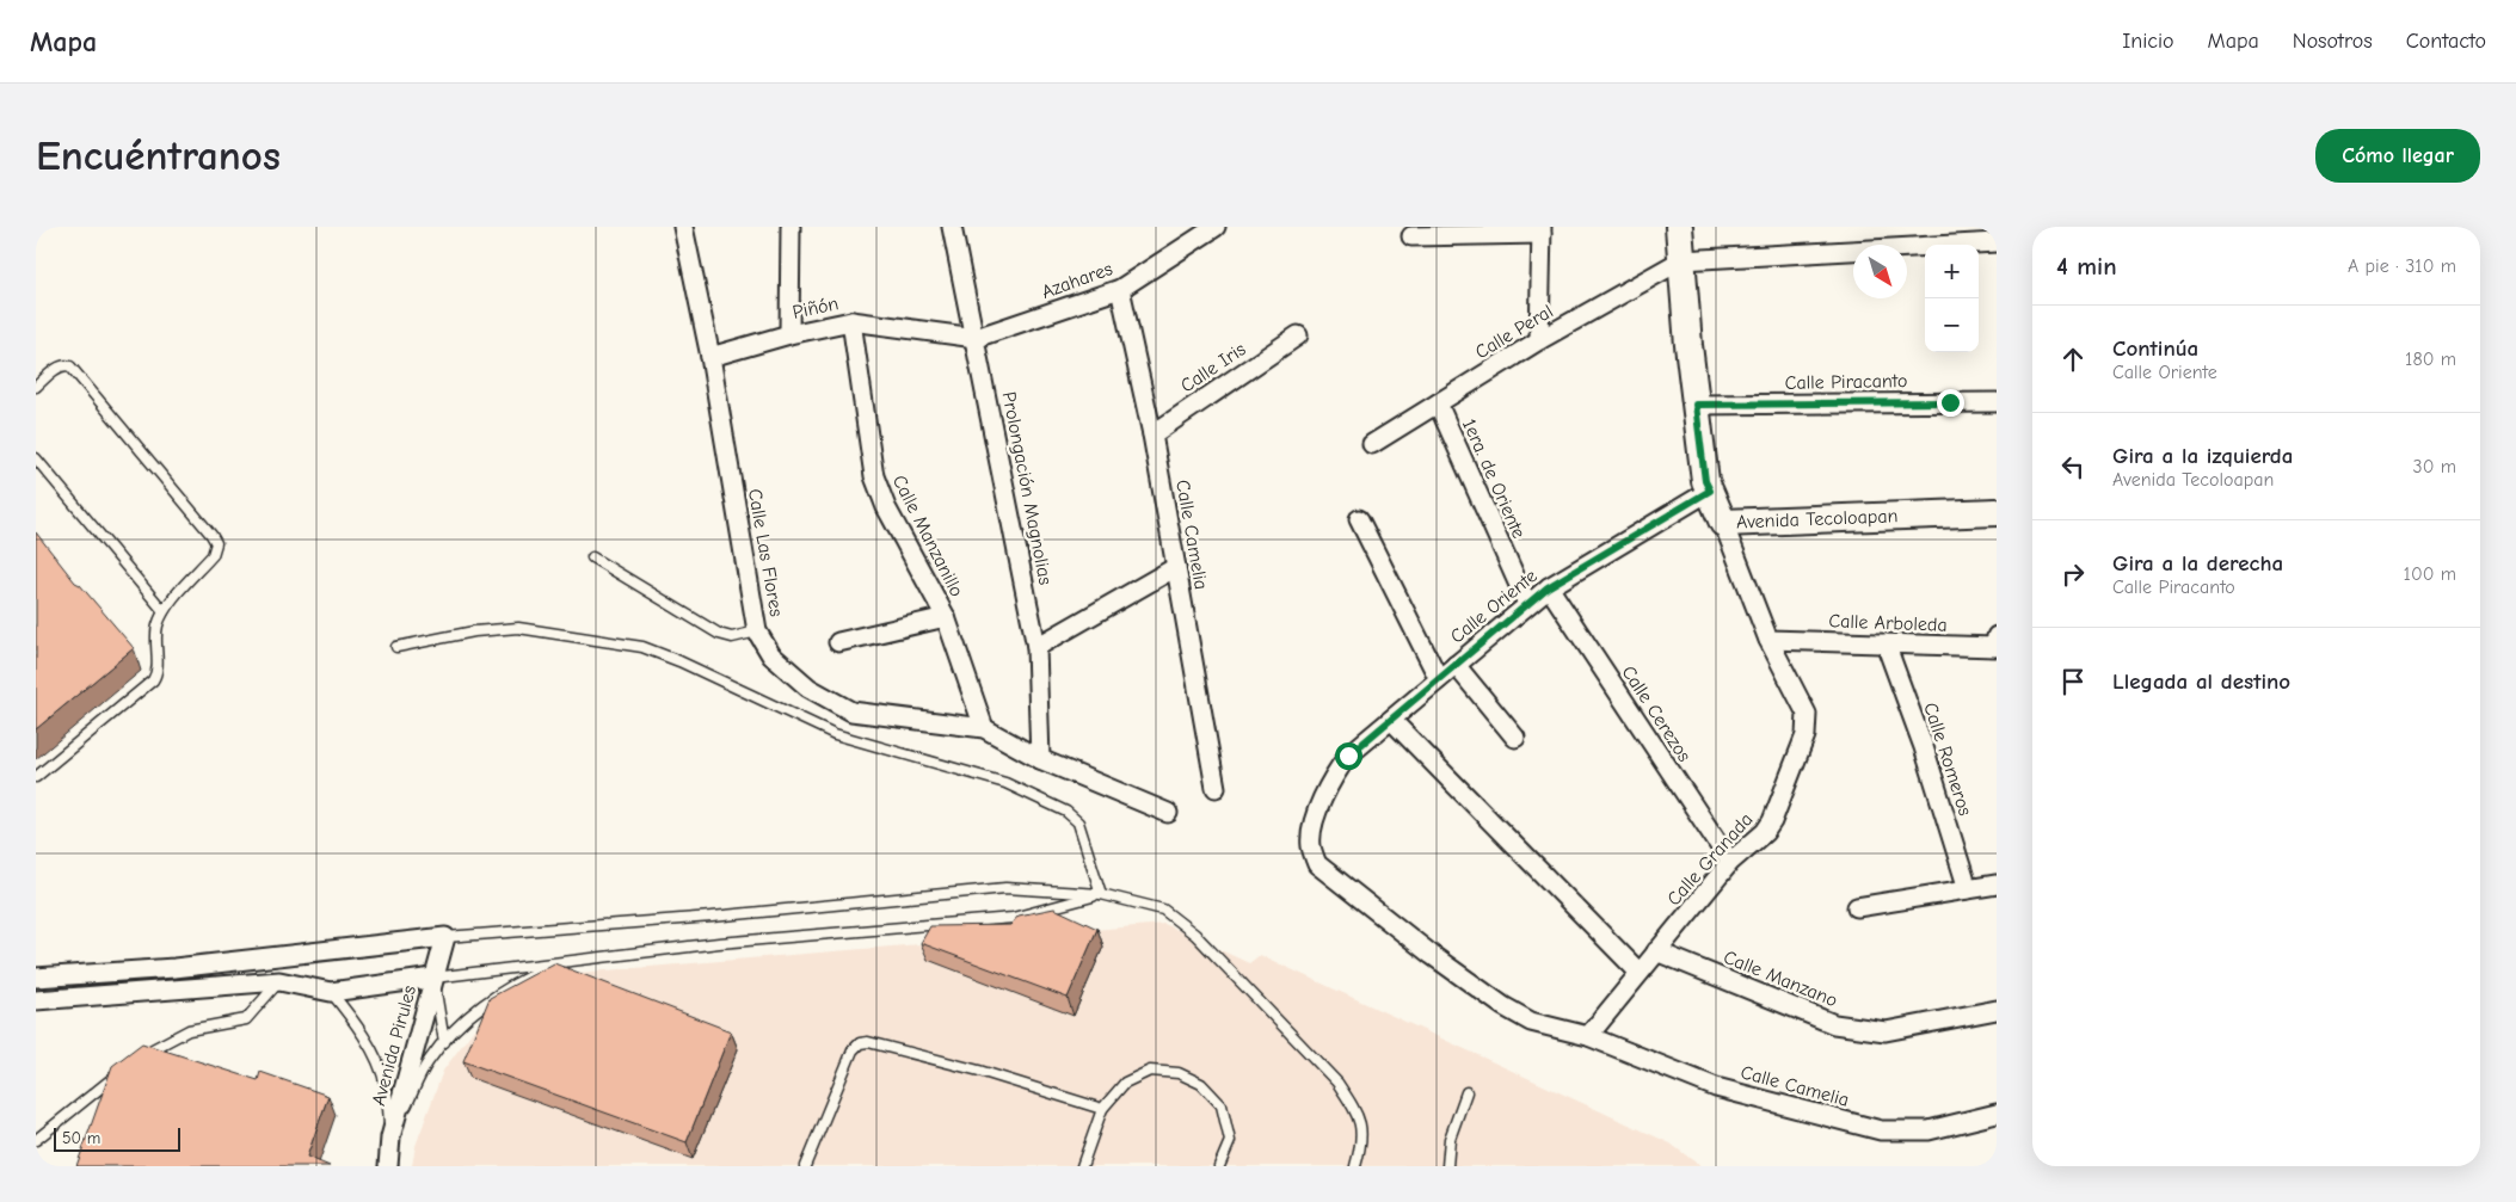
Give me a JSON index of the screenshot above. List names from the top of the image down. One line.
{"streets":{"street":["Azahares","Piñón","Calle Peral","Calle Iris","Calle Piracanto","1era. de Oriente","Prolongación Magnolias","Avenida Tecoloapan","Calle Camelia","Calle Manzanillo","Calle Las Flores","Calle Oriente","Calle Arboleda","Calle Cerezos","Calle Romeros","Calle Granada","Calle Manzano","Avenida Pirules"]},"crossings":[["Azahares","Piñón"],["Azahares","Prolongación Magnolias"],["Azahares","Calle Camelia"],["Piñón","Prolongación Magnolias"],["Piñón","Calle Manzanillo"],["Piñón","Calle Las Flores"],["Calle Peral","1era. de Oriente"],["Calle Peral","Avenida Tecoloapan"],["Calle Iris","Calle Camelia"],["Calle Piracanto","Avenida Tecoloapan"],["1era. de Oriente","Calle Oriente"],["Avenida Tecoloapan","Calle Oriente"],["Avenida Tecoloapan","Calle Granada"],["Calle Camelia","Calle Oriente"],["Calle Camelia","Calle Granada"],["Calle Manzanillo","Calle Las Flores"],["Calle Oriente","Calle Cerezos"],["Calle Arboleda","Calle Romeros"],["Calle Arboleda","Calle Granada"],["Calle Cerezos","Calle Granada"],["Calle Granada","Calle Manzano"]],"scale_bar":"50 m","north":"bottom right","page":{"header":"Mapa","nav":["Inicio","Mapa","Nosotros","Contacto"],"buttons":"Cómo llegar","title":"Encuéntranos","heading":["4 min","A pie · 310 m"],"map_buttons":["+","−"],"list":[["Continúa","Calle Oriente","180 m"],["Gira a la izquierda","Avenida Tecoloapan","30 m"],["Gira a la derecha","Calle Piracanto","100 m"],"Llegada al destino"],"scale":"50 m"}}
